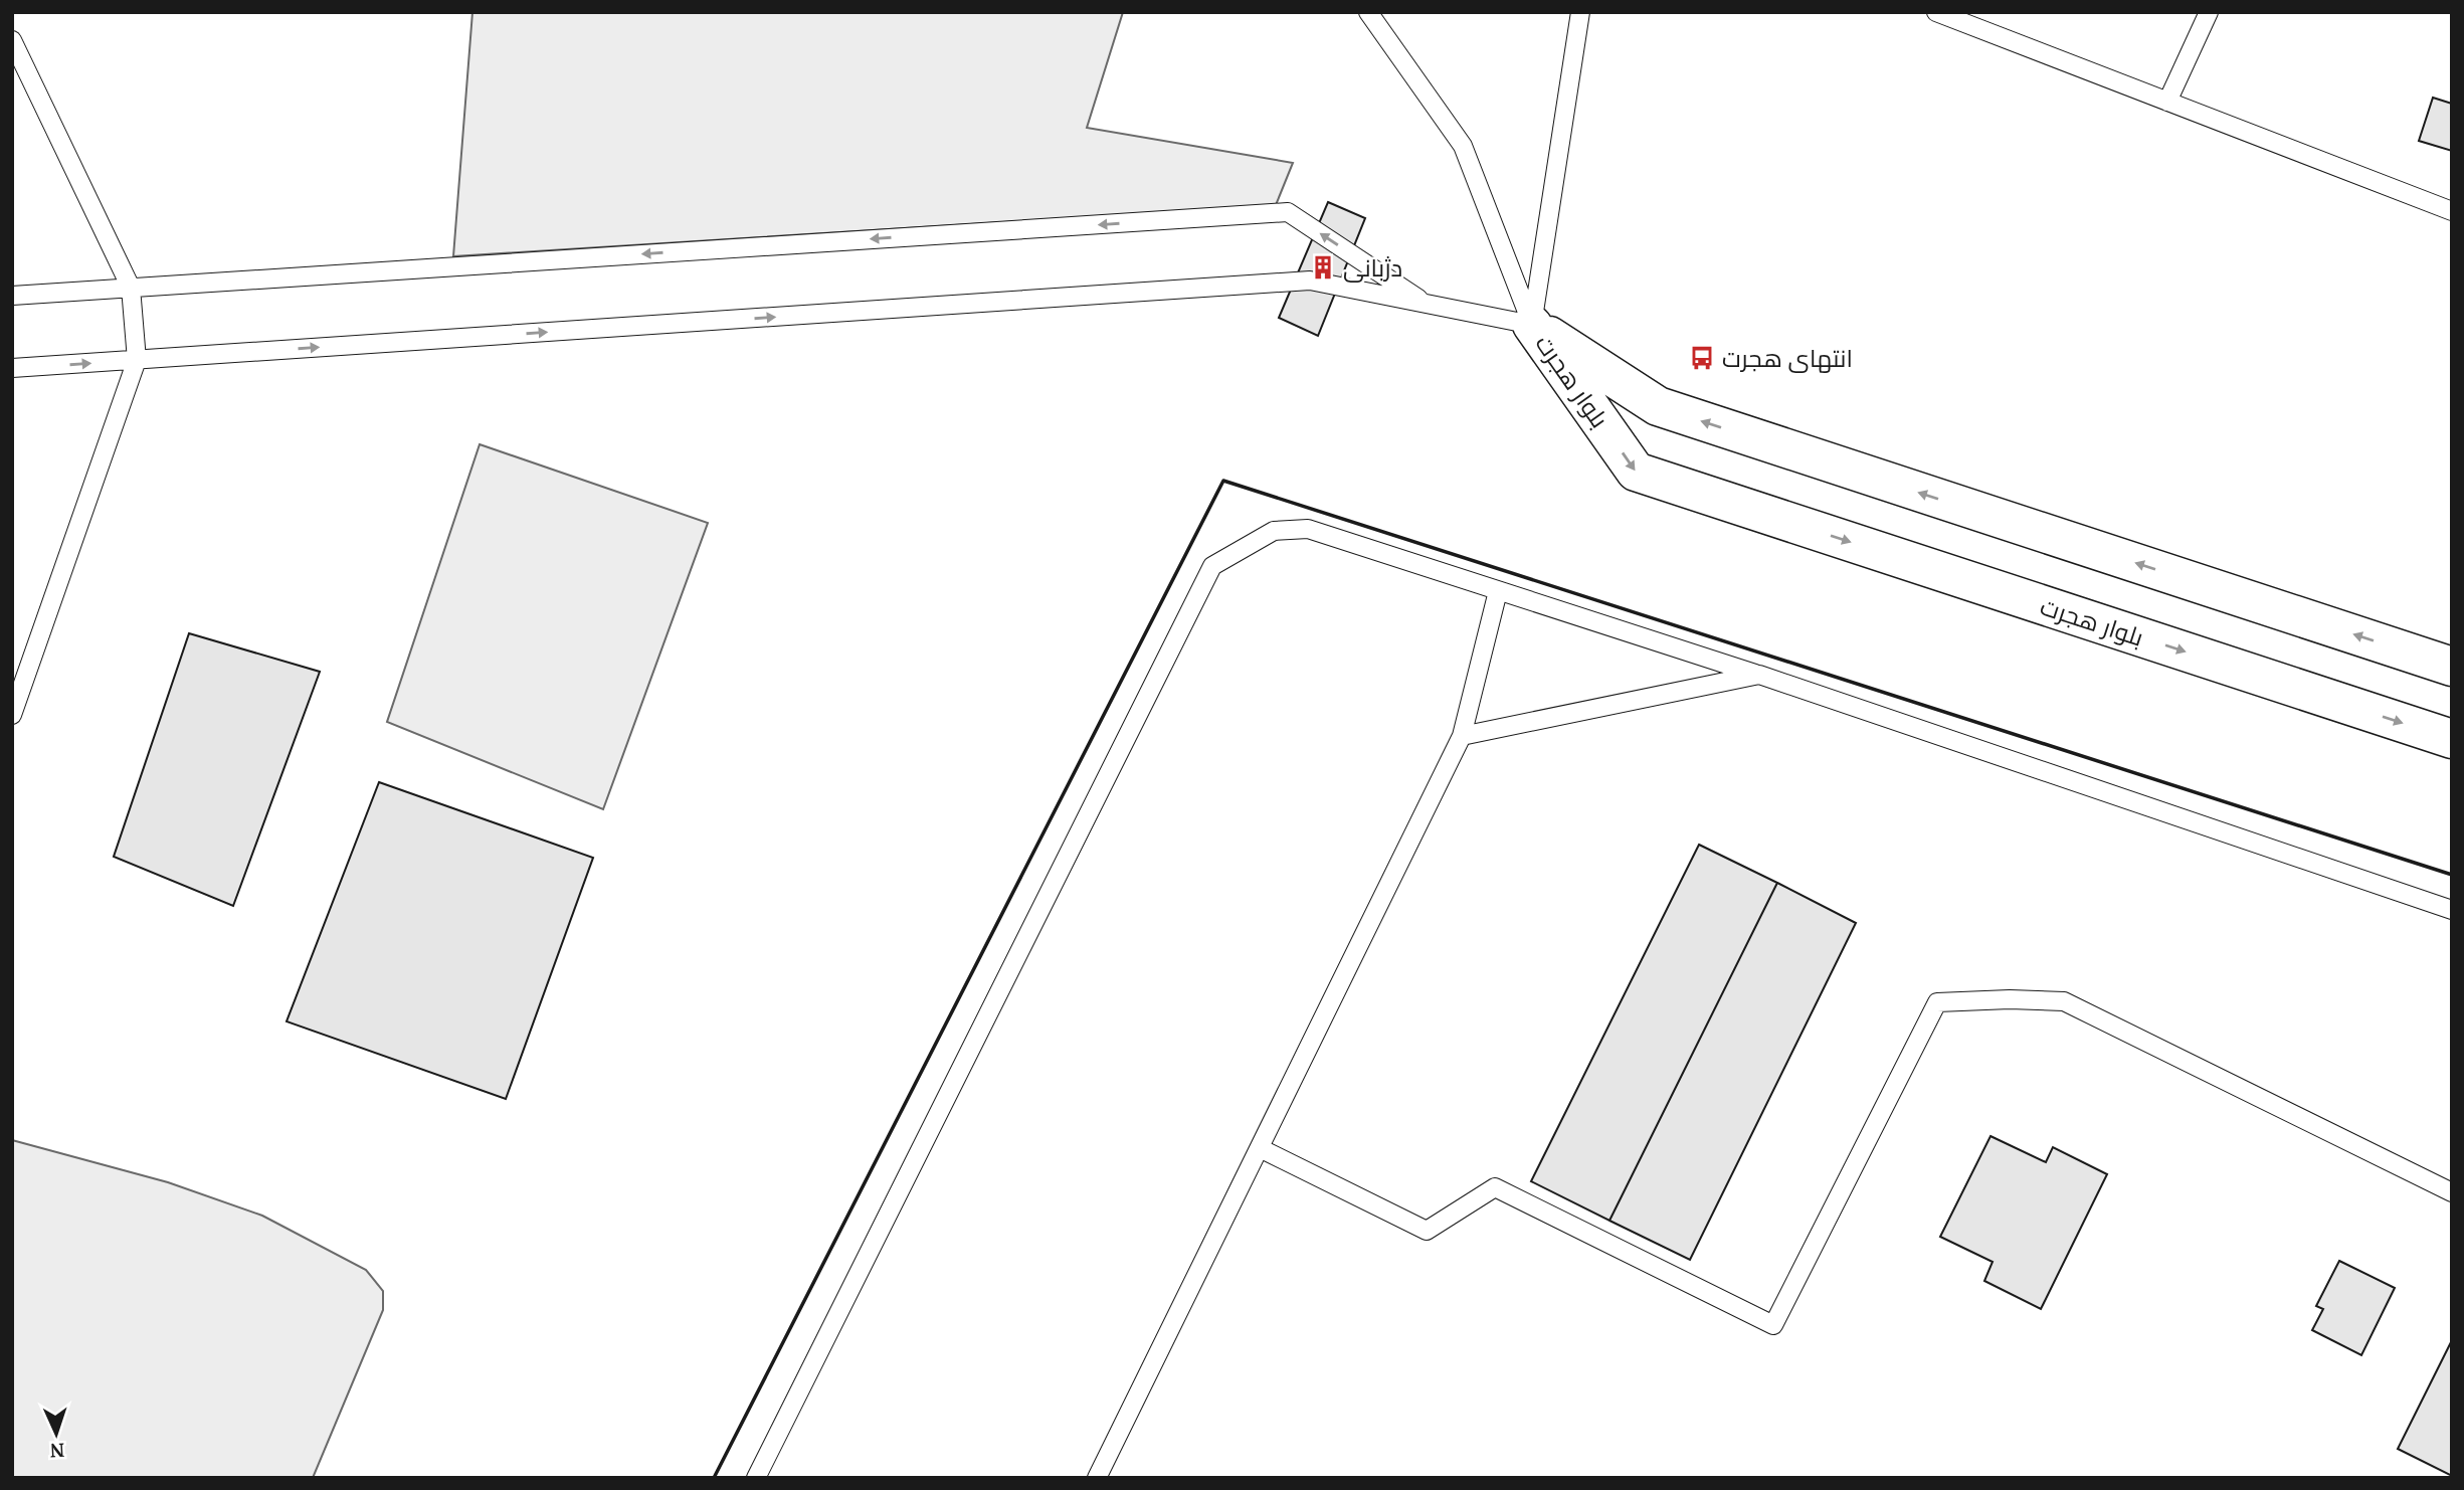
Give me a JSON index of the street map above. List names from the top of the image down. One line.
{"streets":{"main road":["بلوار هجرت"]},"places":{"building":["دژبانی"],"bus stop":["انتهای هجرت"]},"north":"bottom"}
